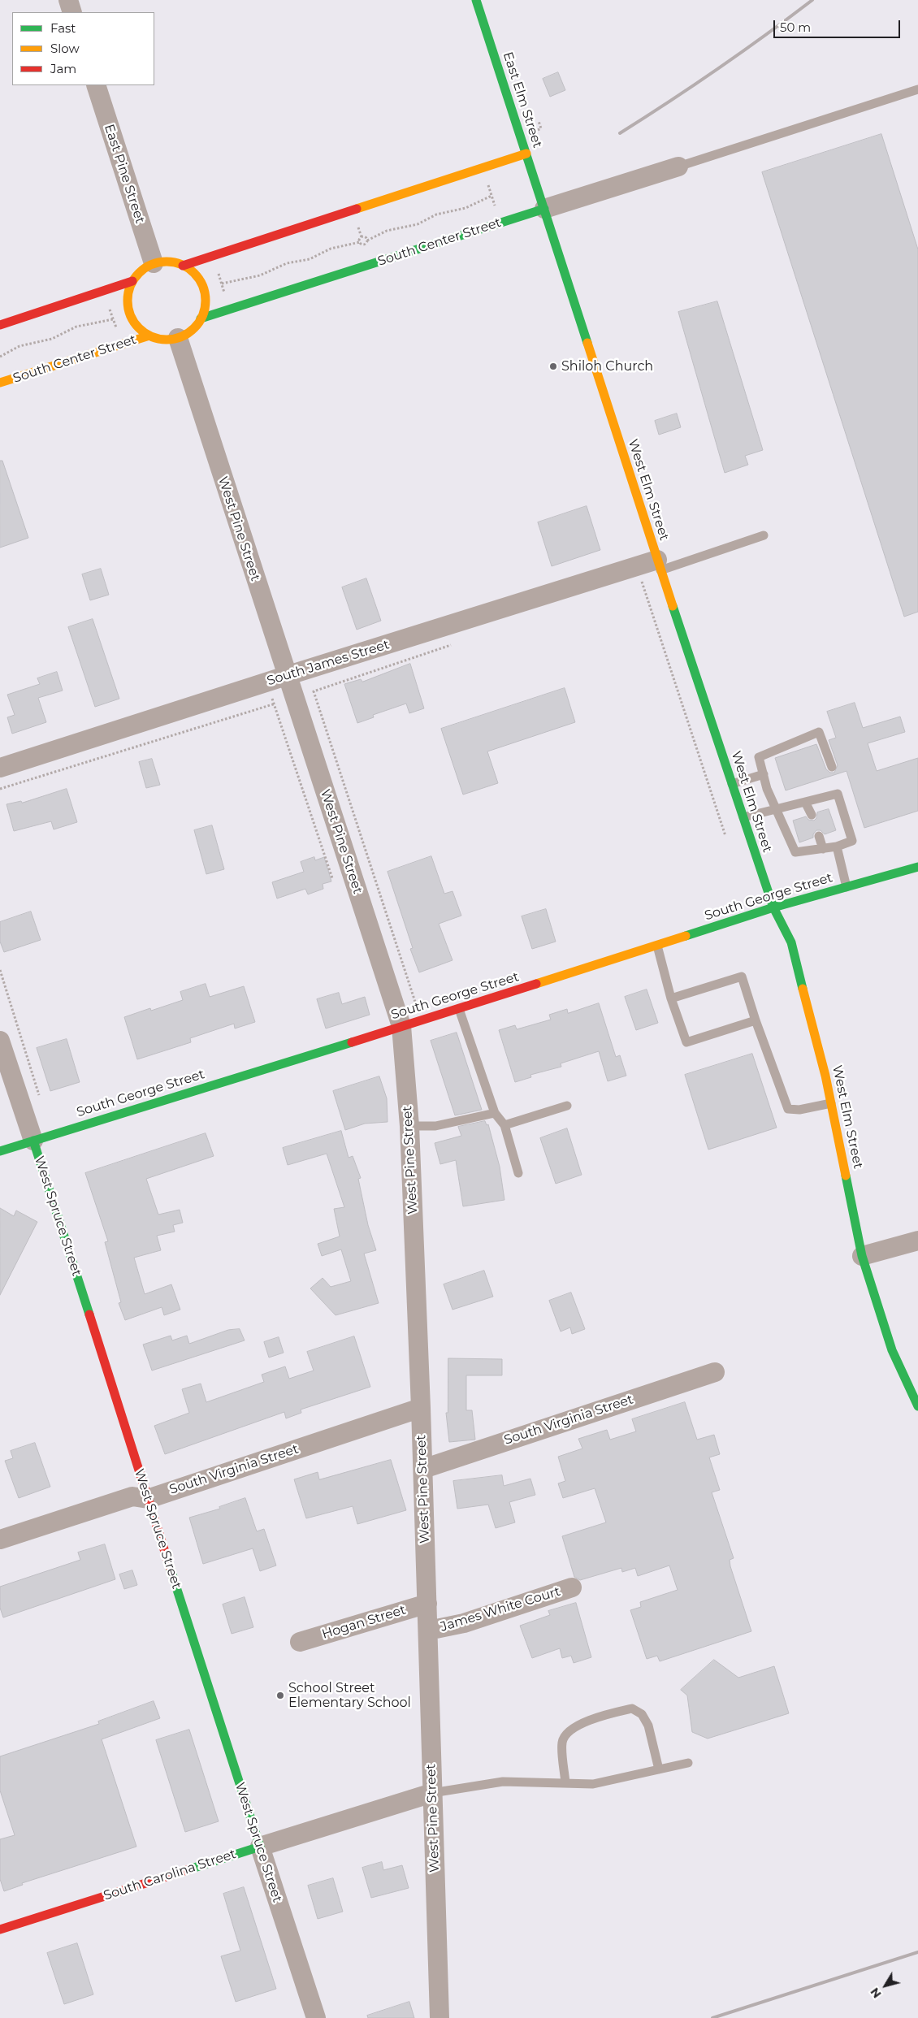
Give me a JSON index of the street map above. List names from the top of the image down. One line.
{"streets":{"street":["East Elm Street","East Pine Street","South Center Street","West Elm Street","West Pine Street","South James Street","South George Street","West Spruce Street","South Virginia Street","James White Court","Hogan Street","South Carolina Street"]},"crossings":[["East Elm Street","South Center Street"],["East Elm Street","West Elm Street"],["East Pine Street","South Center Street"],["East Pine Street","West Pine Street"],["South Center Street","West Elm Street"],["South Center Street","West Pine Street"],["West Elm Street","South James Street"],["West Elm Street","South George Street"],["West Pine Street","South James Street"],["West Pine Street","South George Street"],["West Pine Street","South Virginia Street"],["West Pine Street","James White Court"],["West Pine Street","Hogan Street"],["West Pine Street","South Carolina Street"],["South George Street","West Spruce Street"],["West Spruce Street","South Virginia Street"],["West Spruce Street","South Carolina Street"]],"places":["Shiloh Church","School Street Elementary School"],"legend":["Fast","Slow","Jam"],"scale_bar":"50 m","north":"bottom left"}
